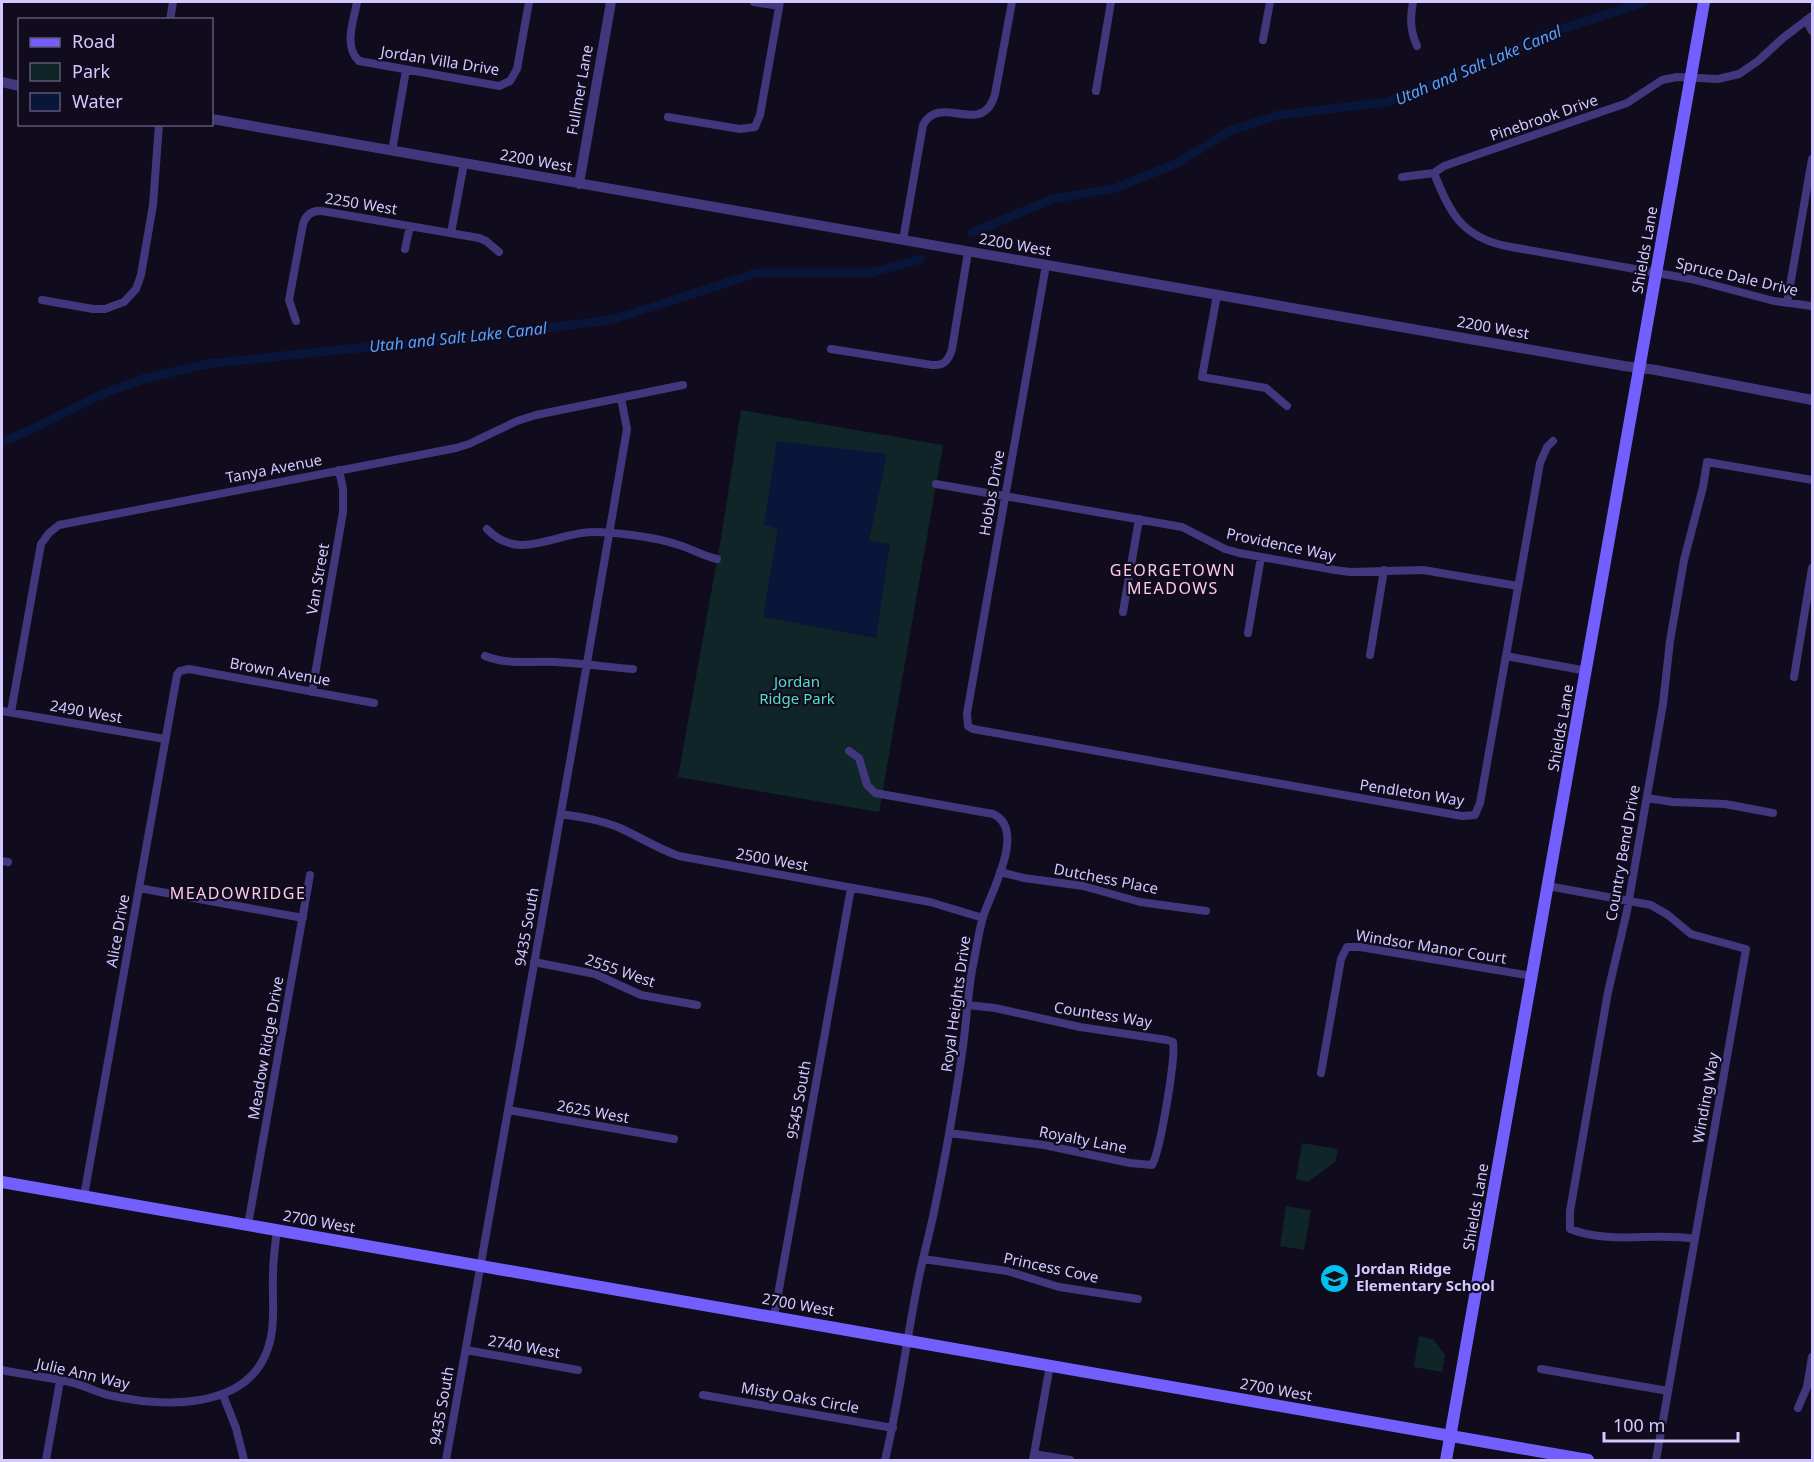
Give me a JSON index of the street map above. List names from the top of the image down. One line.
{"streets":{"main road":["Shields Lane","2700 West"],"street":["Jordan Villa Drive","Fullmer Lane","Pinebrook Drive","2200 West","2250 West","Spruce Dale Drive","Tanya Avenue","Hobbs Drive","Providence Way","Van Street","Brown Avenue","2490 West","Pendleton Way","Country Bend Drive","2500 West","Dutchess Place","9435 South","Alice Drive","Windsor Manor Court","2555 West","Royal Heights Drive","Countess Way","Meadow Ridge Drive","Winding Way","9545 South","2625 West","Royalty Lane","Princess Cove","2740 West","Julie Ann Way","Misty Oaks Circle"]},"crossings":[["Fullmer Lane","2200 West"],["Pinebrook Drive","Shields Lane"],["Pinebrook Drive","Spruce Dale Drive"],["2200 West","Shields Lane"],["2200 West","Hobbs Drive"],["Shields Lane","Spruce Dale Drive"],["Shields Lane","Windsor Manor Court"],["Shields Lane","Winding Way"],["Shields Lane","2700 West"],["Tanya Avenue","Van Street"],["Tanya Avenue","2490 West"],["Tanya Avenue","9435 South"],["Hobbs Drive","Providence Way"],["Hobbs Drive","Pendleton Way"],["Providence Way","Pendleton Way"],["Van Street","Brown Avenue"],["Brown Avenue","Alice Drive"],["2490 West","Alice Drive"],["Country Bend Drive","Winding Way"],["2500 West","9435 South"],["2500 West","Royal Heights Drive"],["2500 West","9545 South"],["Dutchess Place","Royal Heights Drive"],["9435 South","2555 West"],["9435 South","2625 West"],["9435 South","2700 West"],["9435 South","2740 West"],["Alice Drive","2700 West"],["Royal Heights Drive","Countess Way"],["Royal Heights Drive","Royalty Lane"],["Royal Heights Drive","2700 West"],["Royal Heights Drive","Princess Cove"],["Royal Heights Drive","Misty Oaks Circle"],["Countess Way","Royalty Lane"],["Meadow Ridge Drive","2700 West"],["9545 South","2700 West"],["2700 West","Julie Ann Way"]],"districts":["GEORGETOWN MEADOWS","MEADOWRIDGE"],"water":["Utah and Salt Lake Canal"],"parks":["Jordan Ridge Park"],"places":{"school or university":["Jordan Ridge Elementary School"]},"legend":["Road","Park","Water"],"scale_bar":"100 m"}
